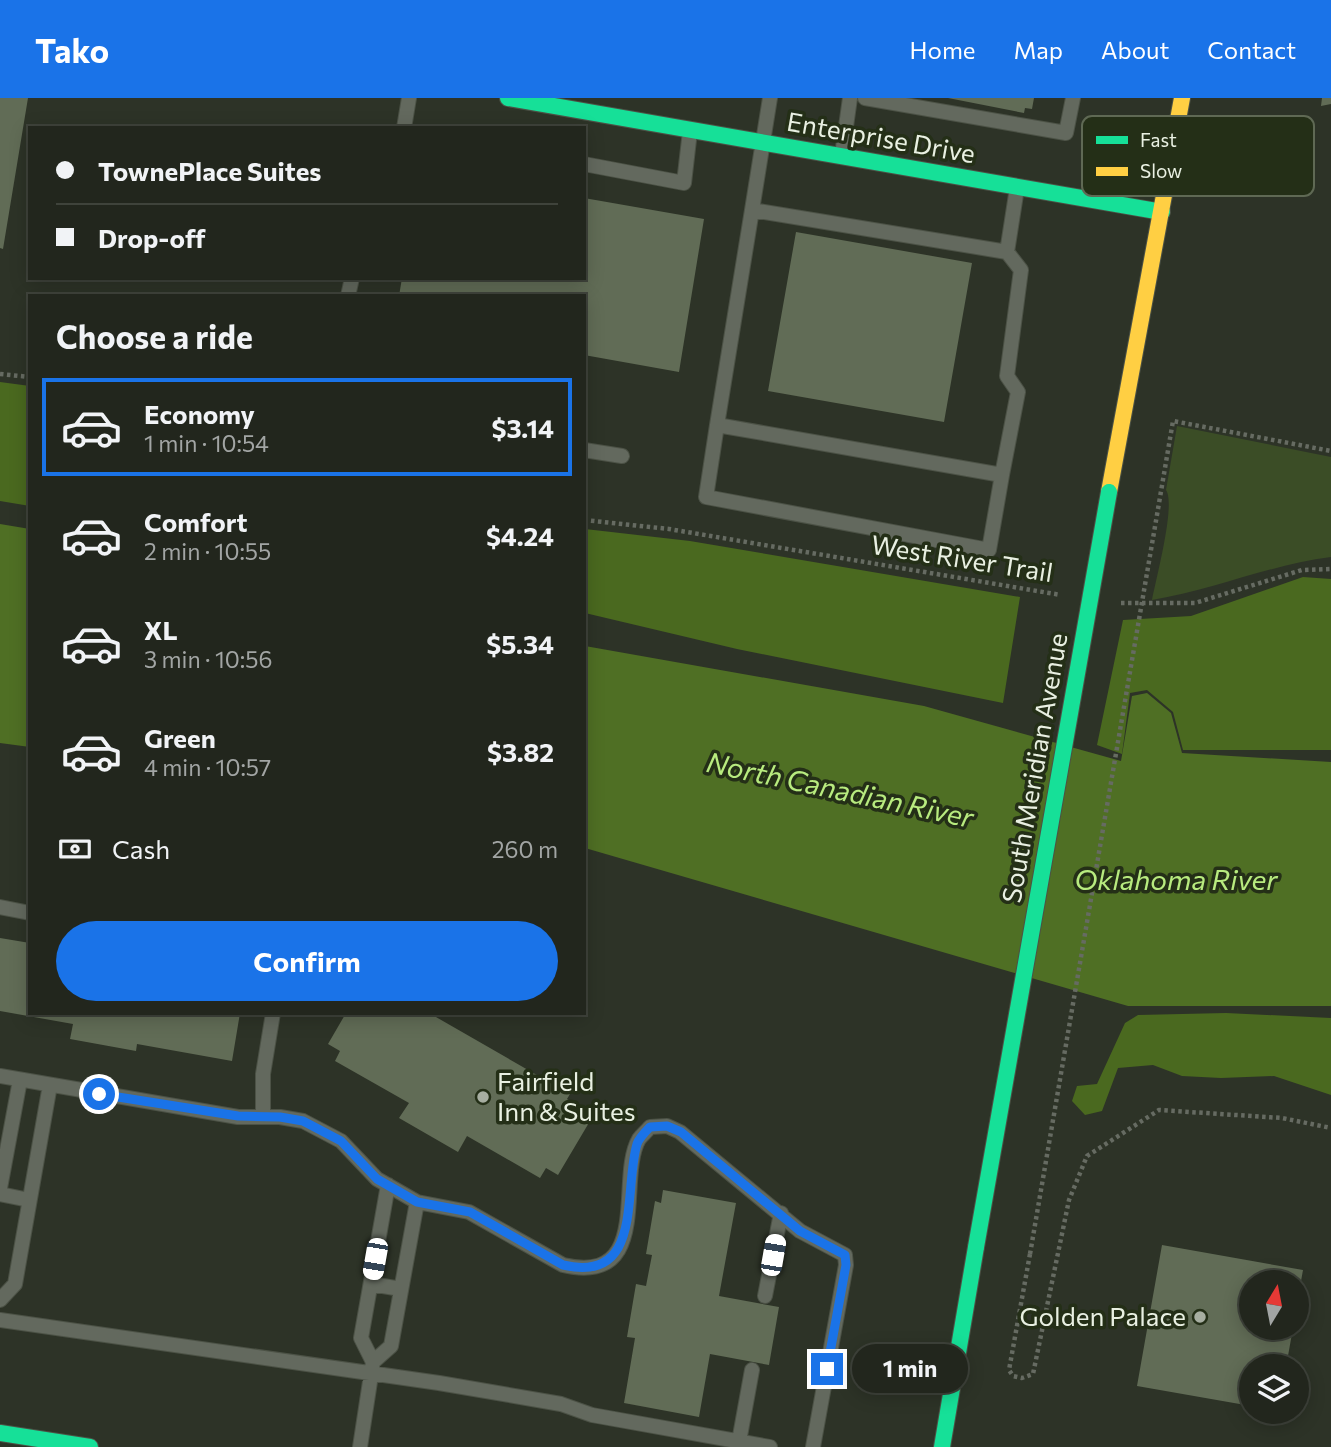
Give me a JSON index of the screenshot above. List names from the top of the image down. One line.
{"streets":{"main road":["Enterprise Drive","South Meridian Avenue"],"path":["West River Trail"]},"crossings":[["Enterprise Drive","South Meridian Avenue"]],"water":["North Canadian River","Oklahoma River"],"places":["Fairfield Inn & Suites","Golden Palace"],"legend":["Fast","Slow"],"north":"top","page":{"header":"Tako","nav":["Home","Map","About","Contact"],"banner":["TownePlace Suites","Drop-off"],"heading":"Choose a ride","list":[{"name":"Economy","note":"1 min · 10:54","value":"$3.14"},{"name":"Comfort","note":"2 min · 10:55","value":"$4.24"},{"name":"XL","note":"3 min · 10:56","value":"$5.34"},{"name":"Green","note":"4 min · 10:57","value":"$3.82"}],"pay":["Cash","260 m"],"buttons":"Confirm","bubble":"1 min"}}
